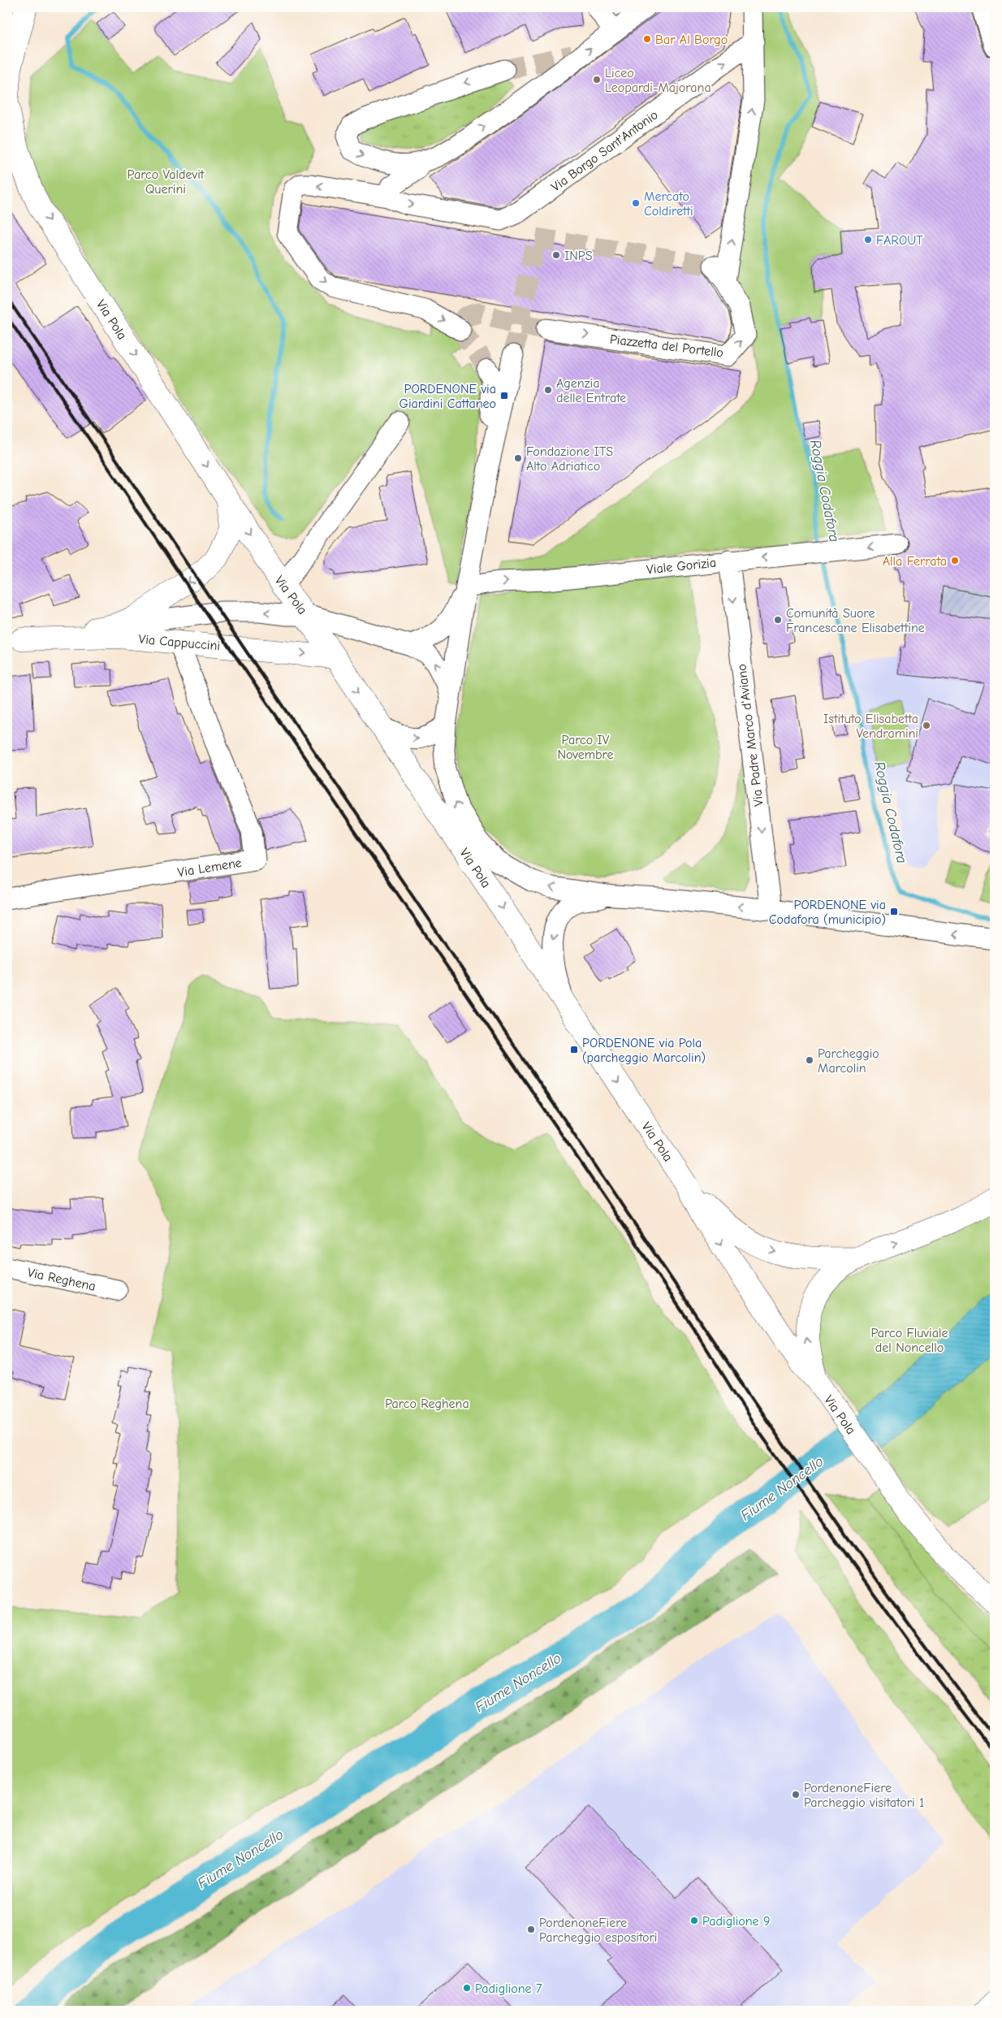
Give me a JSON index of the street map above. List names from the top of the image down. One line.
{"streets":{"main road":["Via Pola","Via Cappuccini"],"street":["Via Borgo Sant'Antonio","Piazzetta del Portello","Viale Gorizia","Via Padre Marco d'Aviano","Via Lemene","Via Reghena"]},"crossings":[["Via Borgo Sant'Antonio","Piazzetta del Portello"],["Via Pola","Via Cappuccini"],["Viale Gorizia","Via Padre Marco d'Aviano"],["Via Cappuccini","Via Lemene"]],"one_way":["Via Pola","Via Padre Marco d'Aviano"],"water":["Roggia Codafora","Fiume Noncello"],"parks":["Parco Valdevit Querini","Parco IV Novembre","Parco Fluviale del Noncello","Parco Reghena"],"places":{"other":["Bar Al Borgo","Liceo Leopardi-Majorana","Mercato Coldiretti","FAROUT","INPS","Agenzia delle Entrate","Fondazione ITS Alto Adriatico","Alla Ferrata","Comunità Suore Francescane Elisabettine","Istituto Elisabetta Vendramini","Parcheggio Marcolin","PordenoneFiere Parcheggio visitatori 1","Padiglione 9","PordenoneFiere Parcheggio espositori","Padiglione 7"],"transit":["PORDENONE via Giardini Cattaneo","PORDENONE via Codafora (municipio)","PORDENONE via Pola (parcheggio Marcolin)"]}}
